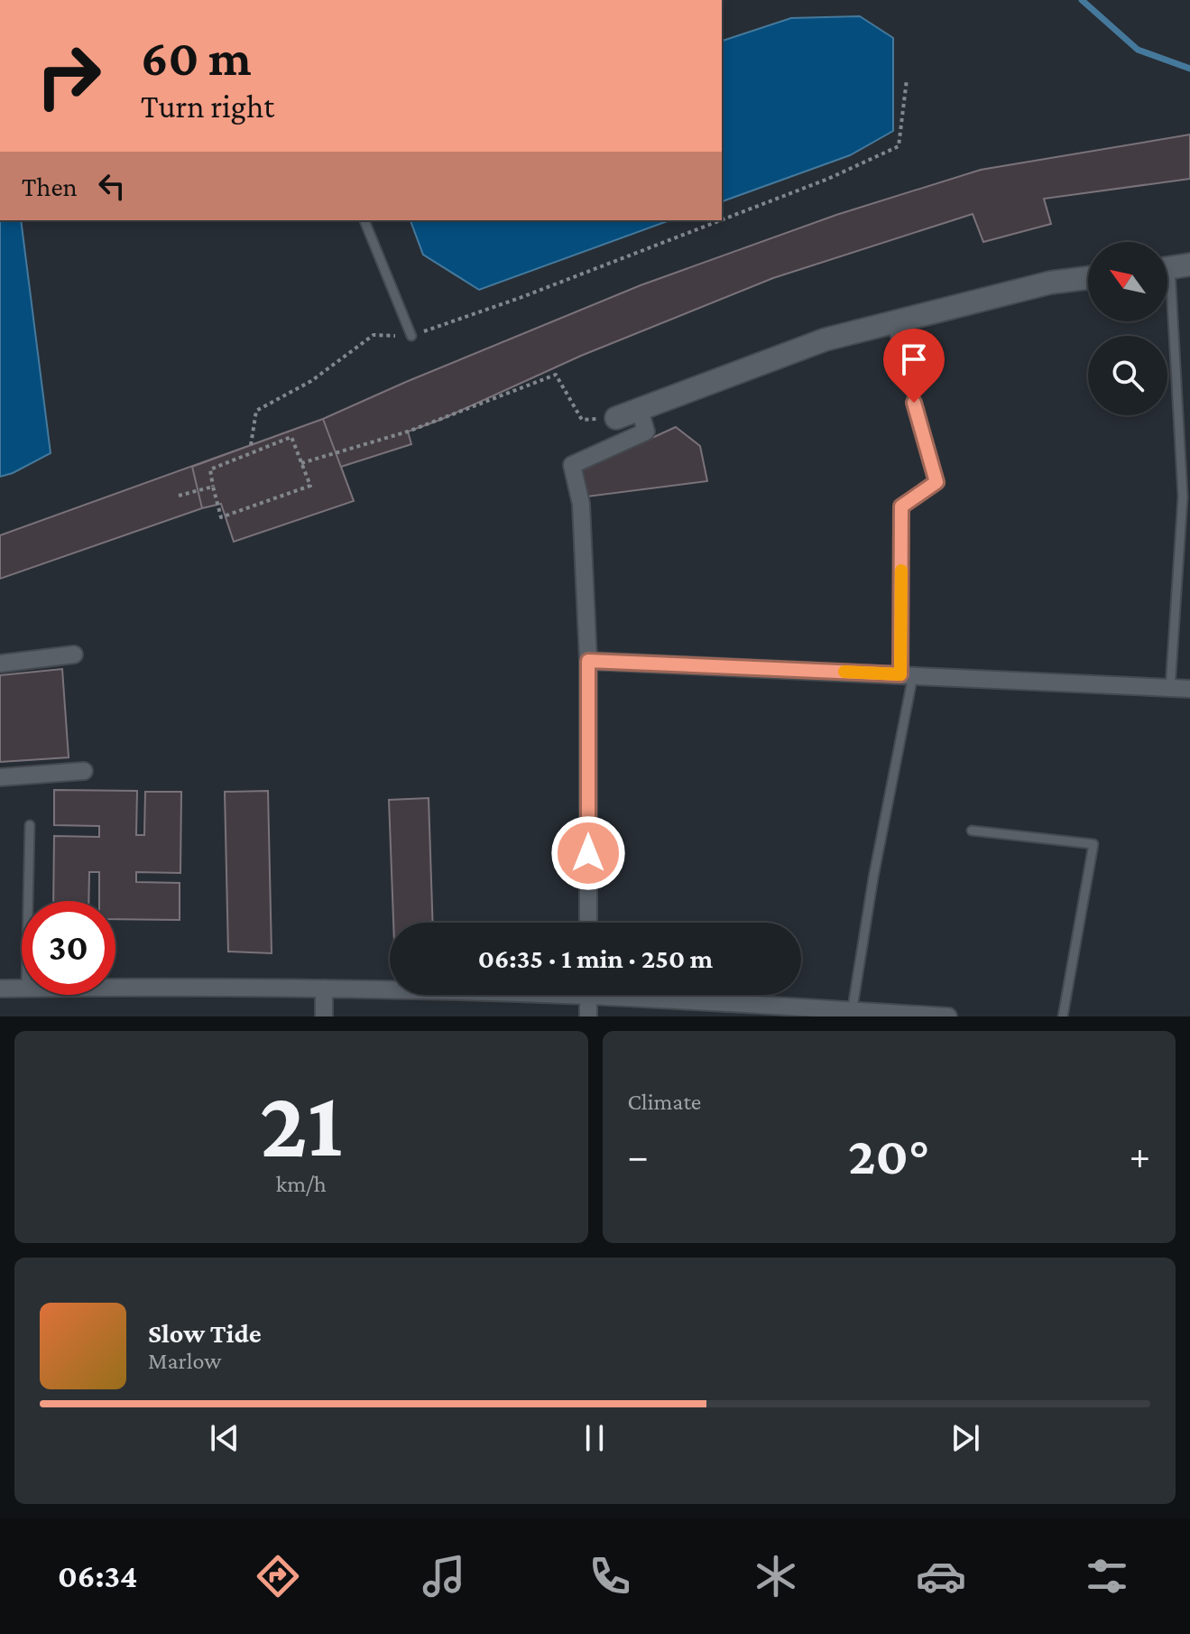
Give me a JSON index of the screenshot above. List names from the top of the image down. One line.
{"north":"top left","page":{"turn":["60 m","Turn right"],"then":"Then","limit":"30","trip":"06:35 · 1 min · 250 m","tile":[["21","km/h"],"Climate"],"heat":["−","20°","+"],"song":["Slow Tide","Marlow"],"tabs":"06:34"}}
